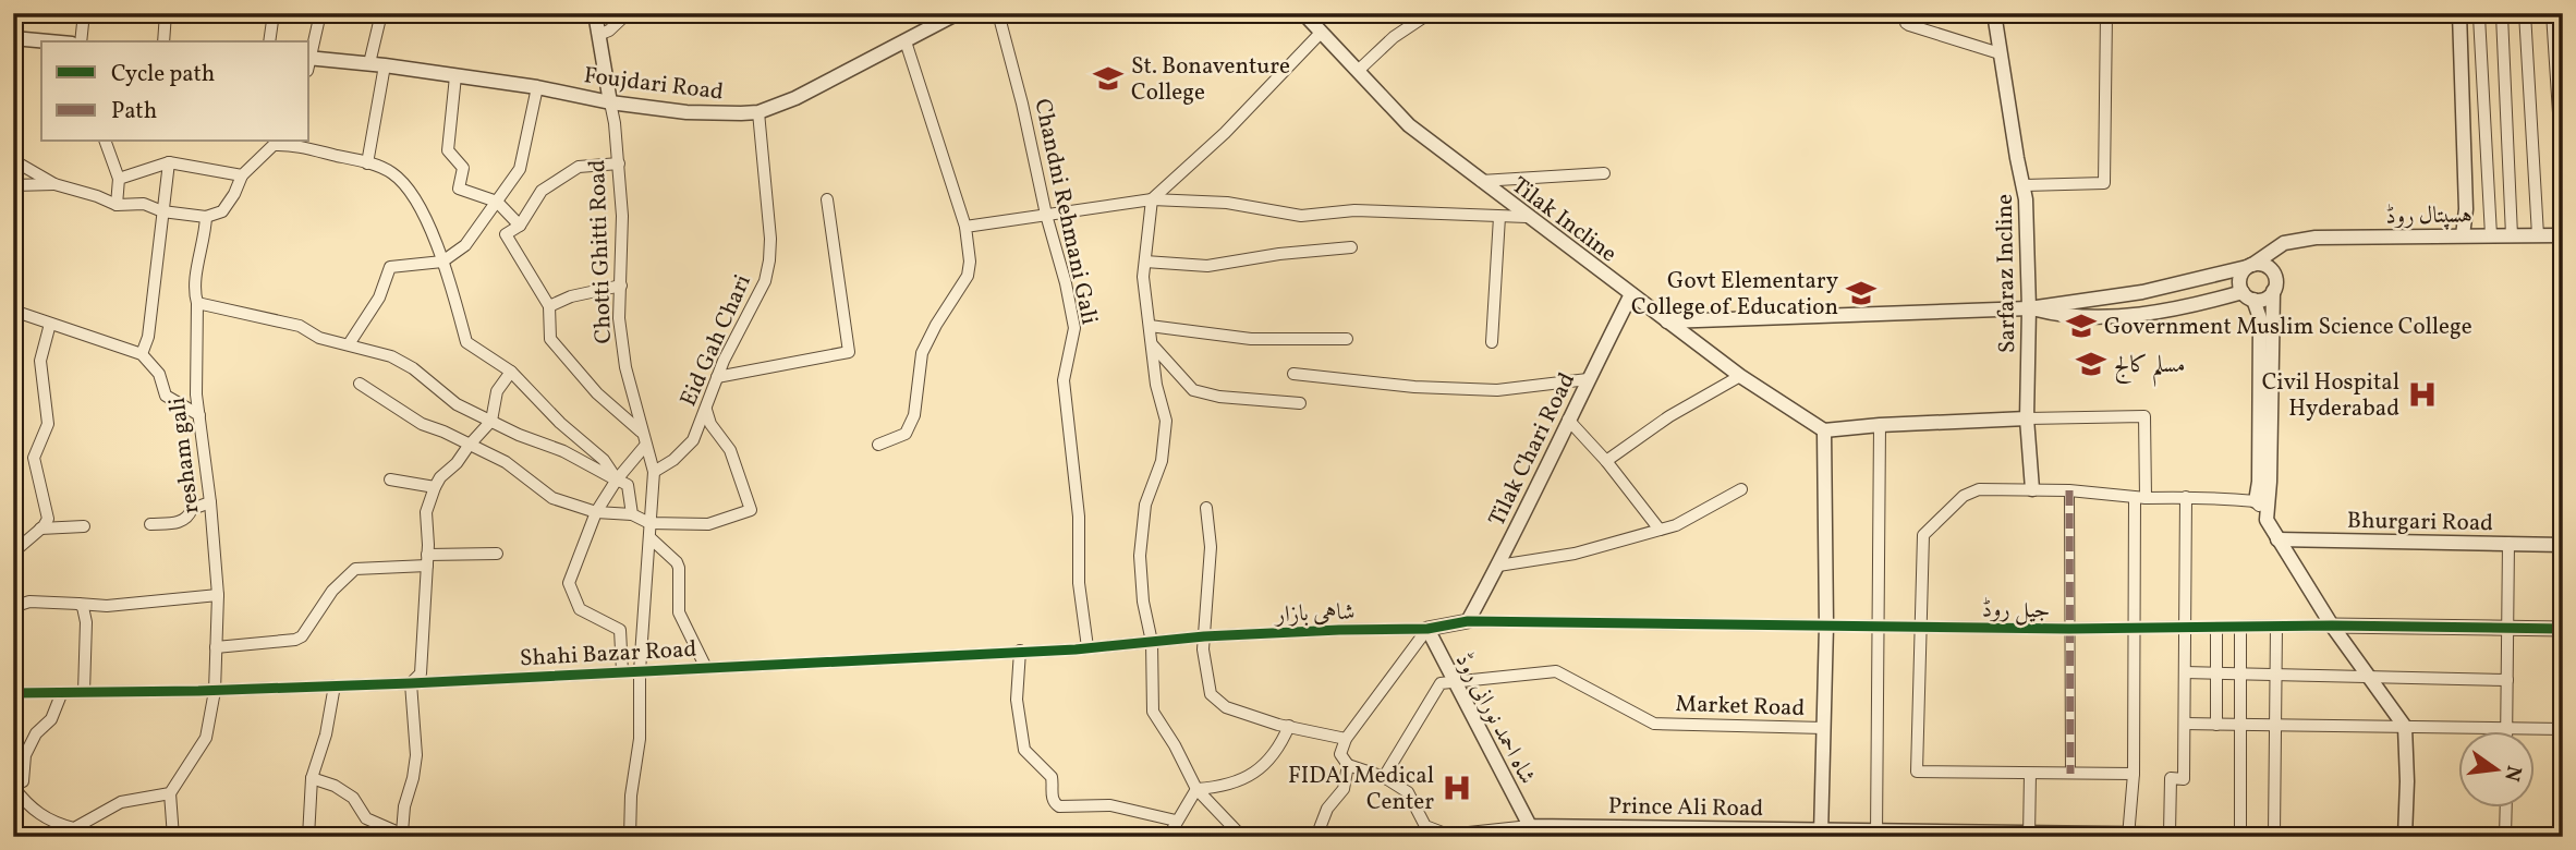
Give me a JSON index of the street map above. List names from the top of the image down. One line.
{"streets":{"street":["Foujdari Road","Chandni Rehmani Gali","ہسپتال روڈ","Tilak Incline","Chotti Ghitti Road","Sarfaraz Incline","Eid Gah Chari","Tilak Chari Road","resham gali","Bhurgari Road","جیل روڈ","شاہی بازار","Shahi Bazar Road","Market Road","شاہ احمد نورانی روڈ","Prince Ali Road"]},"crossings":[["Foujdari Road","Chotti Ghitti Road"],["Foujdari Road","Eid Gah Chari"],["Chandni Rehmani Gali","Shahi Bazar Road"],["Tilak Incline","Tilak Chari Road"],["Chotti Ghitti Road","Eid Gah Chari"],["Chotti Ghitti Road","Shahi Bazar Road"],["Tilak Chari Road","جیل روڈ"],["resham gali","Shahi Bazar Road"],["شاہی بازار","Shahi Bazar Road"],["شاہی بازار","شاہ احمد نورانی روڈ"],["Market Road","شاہ احمد نورانی روڈ"],["شاہ احمد نورانی روڈ","Prince Ali Road"]],"places":{"school or university":["St. Bonaventure College","Govt Elementary College of Education","Government Muslim Science College","مسلم کالج"],"hospital":["Civil Hospital Hyderabad","FIDAI Medical Center"]},"legend":["Cycle path","Path"],"north":"right"}
